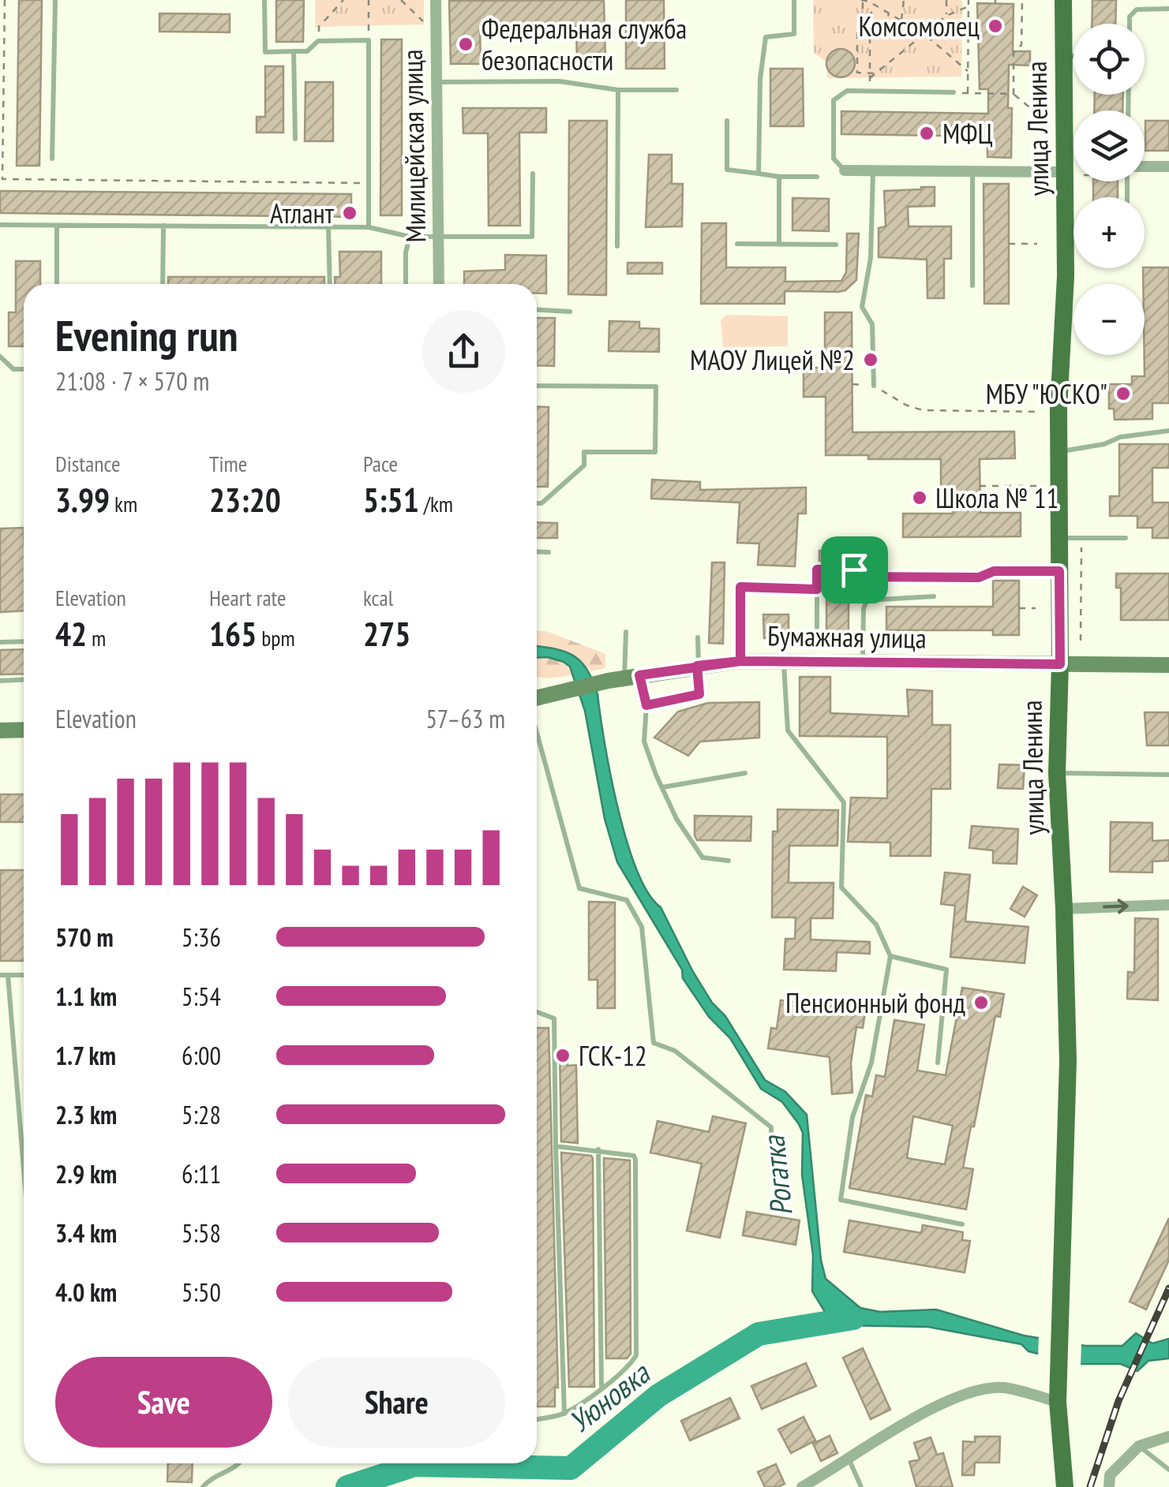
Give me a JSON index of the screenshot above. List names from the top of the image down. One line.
{"streets":{"main road":["улица Ленина"],"street":["Милицейская улица","Бумажная улица"]},"crossings":[["улица Ленина","Бумажная улица"]],"water":["Рогатка","Уюновка"],"places":["Комсомолец","Федеральная служба безопасности","МФЦ","Атлант","МАОУ Лицей №2","МБУ \"ЮСКО\"","Школа № 11","Пенсионный фонд","ГСК-12"],"page":{"map_buttons":["+","−"],"heading":["Evening run","21:08 · 7 × 570 m"],"stats":[["Distance","3.99 km"],["Time","23:20"],["Pace","5:51 /km"],["Elevation","42 m"],["Heart rate","165 bpm"],["kcal","275"]],"chart":["Elevation","57–63 m"],"list":[{"name":"570 m","note":"5:36"},{"name":"1.1 km","note":"5:54"},{"name":"1.7 km","note":"6:00"},{"name":"2.3 km","note":"5:28"},{"name":"2.9 km","note":"6:11"},{"name":"3.4 km","note":"5:58"},{"name":"4.0 km","note":"5:50"}],"buttons":["Save","Share"]}}
